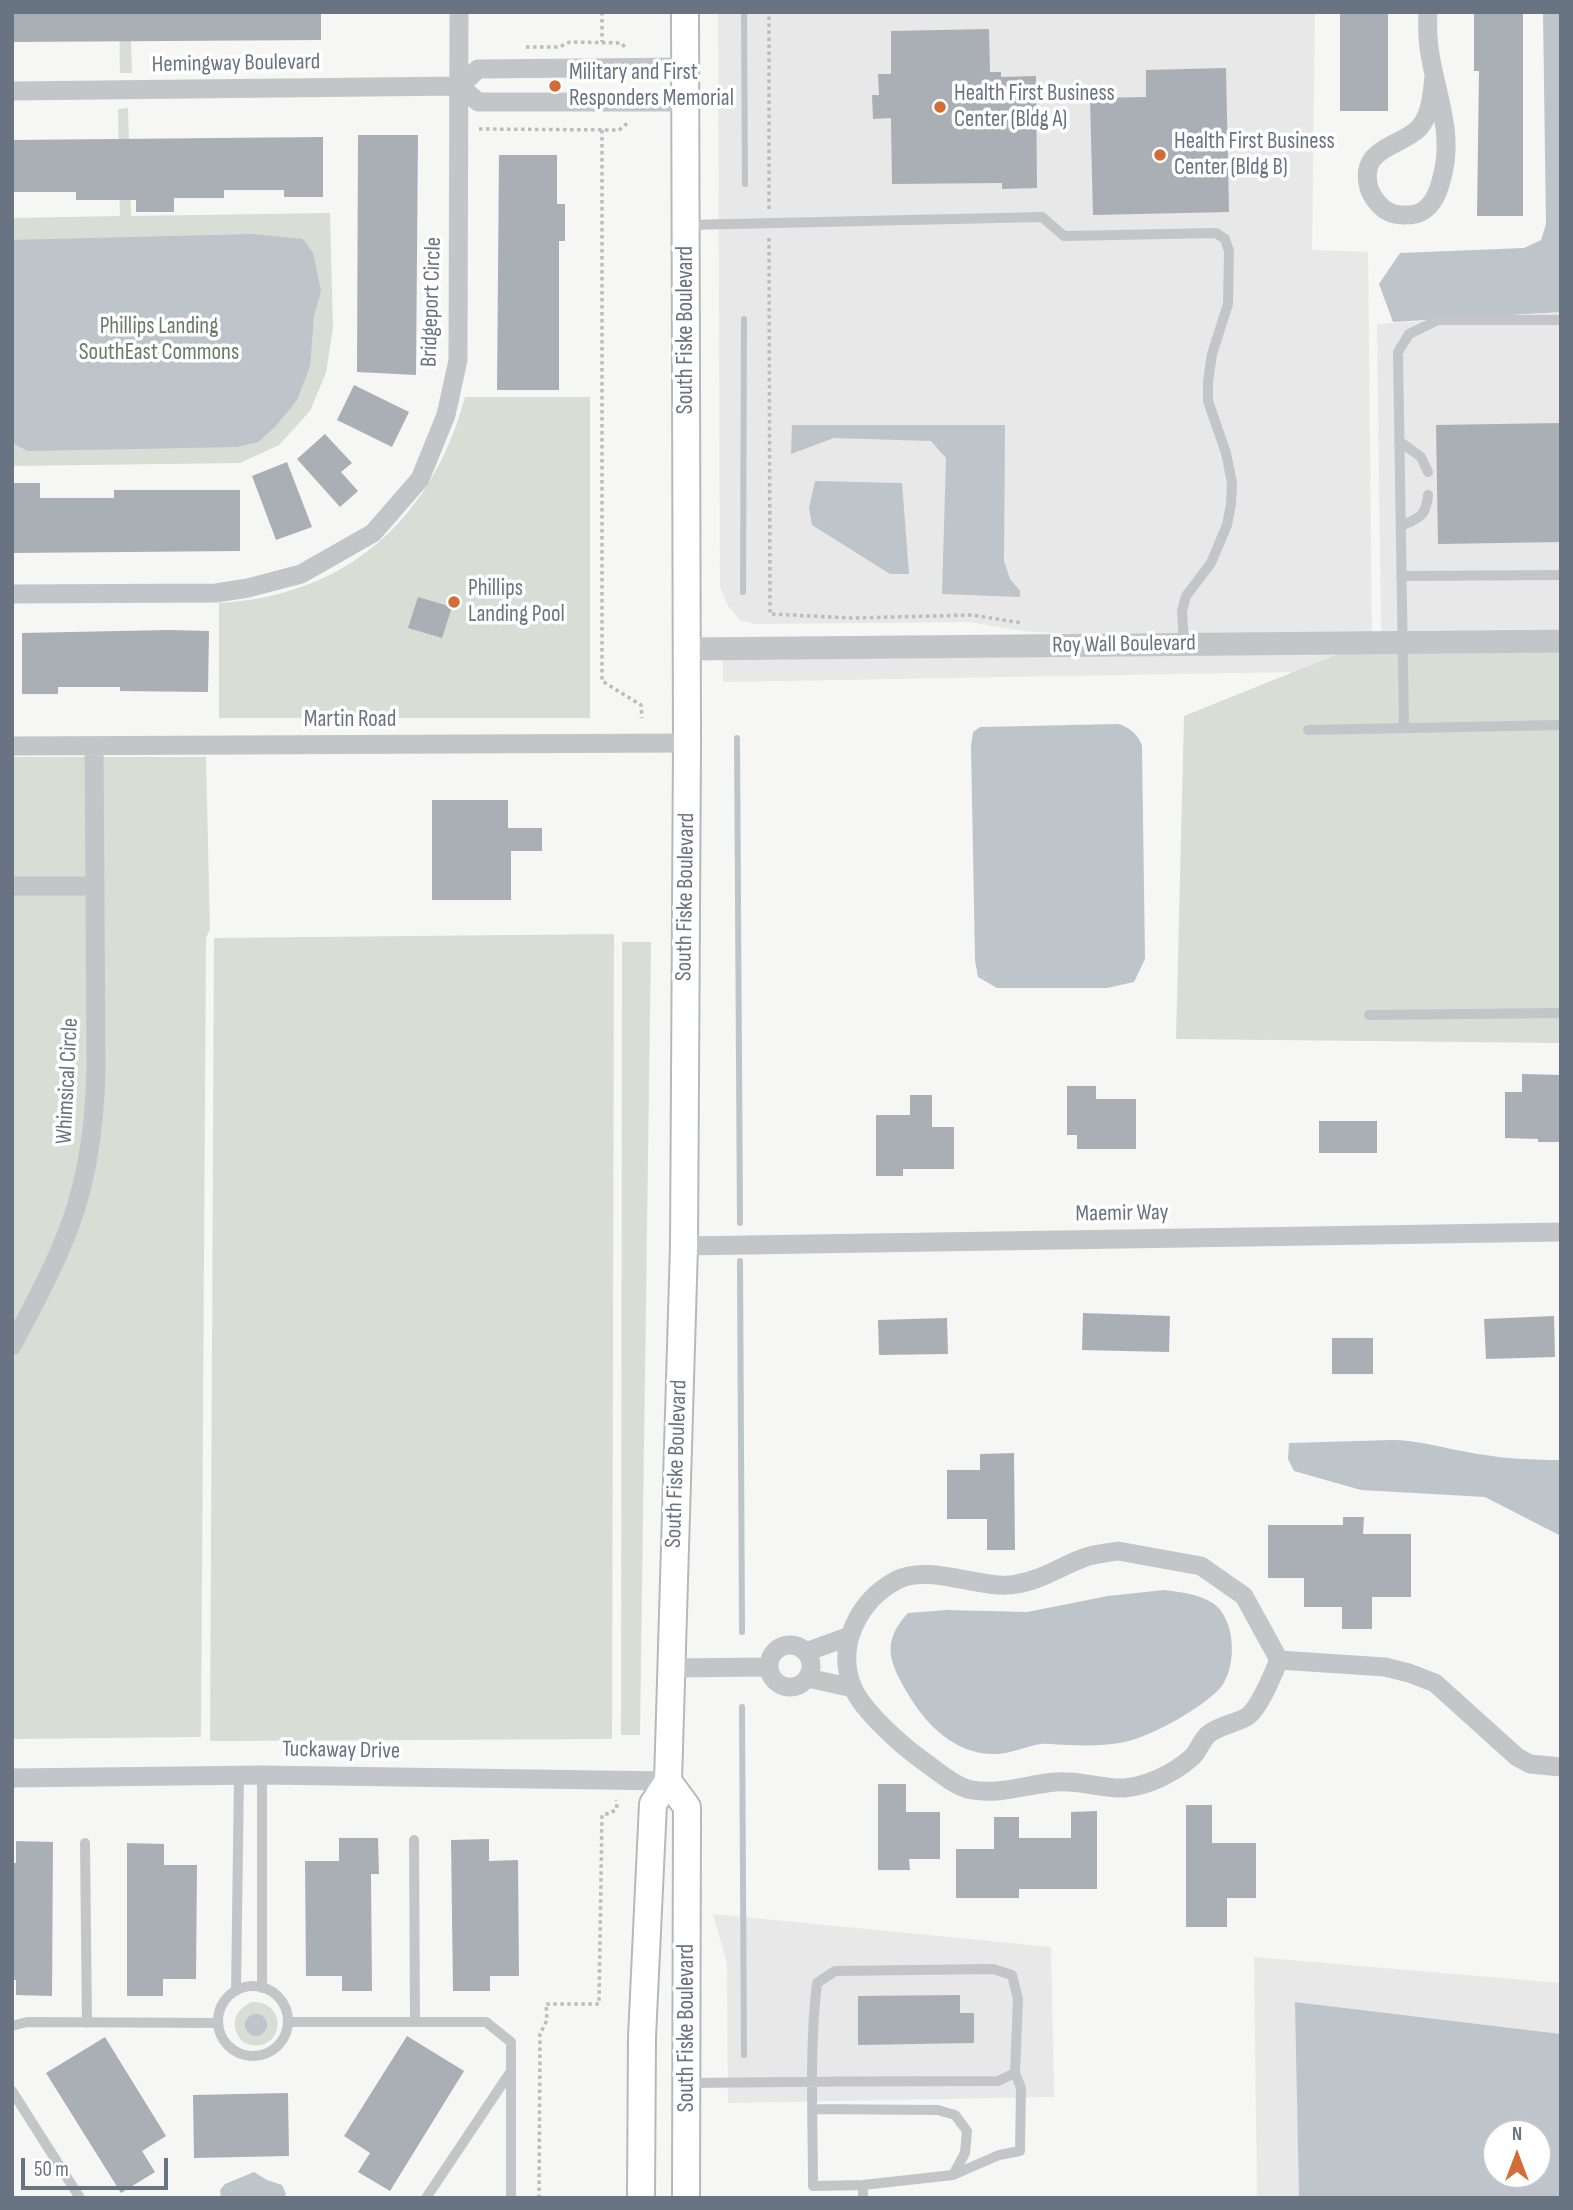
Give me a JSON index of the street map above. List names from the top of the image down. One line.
{"streets":{"main road":["South Fiske Boulevard"],"street":["Hemingway Boulevard","Bridgeport Circle","Roy Wall Boulevard","Martin Road","Whimsical Circle","Maemir Way","Tuckaway Drive"]},"crossings":[["Hemingway Boulevard","Bridgeport Circle"],["Hemingway Boulevard","South Fiske Boulevard"],["South Fiske Boulevard","Roy Wall Boulevard"],["South Fiske Boulevard","Martin Road"],["South Fiske Boulevard","Maemir Way"],["South Fiske Boulevard","Tuckaway Drive"],["Martin Road","Whimsical Circle"]],"parks":["Phillips Landing SouthEast Commons"],"places":["Military and First Responders Memorial","Health First Business Center (Bldg A)","Health First Business Center (Bldg B)","Phillips Landing Pool"],"scale_bar":"50 m","north":"top"}
